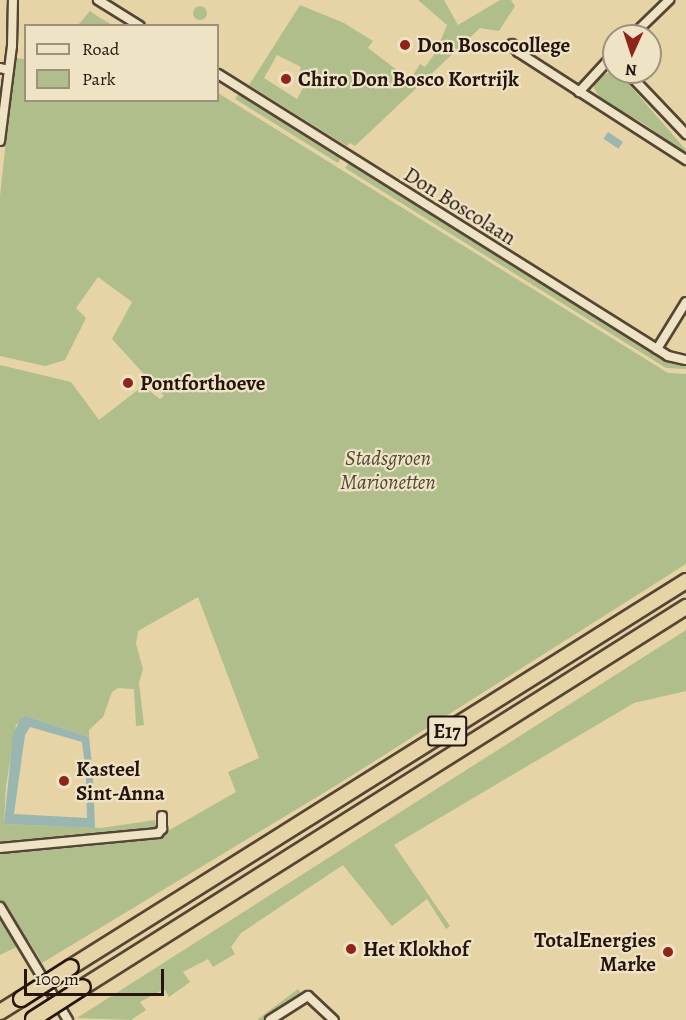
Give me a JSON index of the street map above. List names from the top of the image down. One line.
{"streets":{"highway":["E17"],"street":["Don Boscolaan"]},"parks":["Stadsgroen Marionetten"],"places":["Don Boscocollege","Chiro Don Bosco Kortrijk","Pontforthoeve","Kasteel Sint-Anna","Het Klokhof","TotalEnergies Marke"],"legend":["Road","Park"],"scale_bar":"100 m","north":"bottom"}
